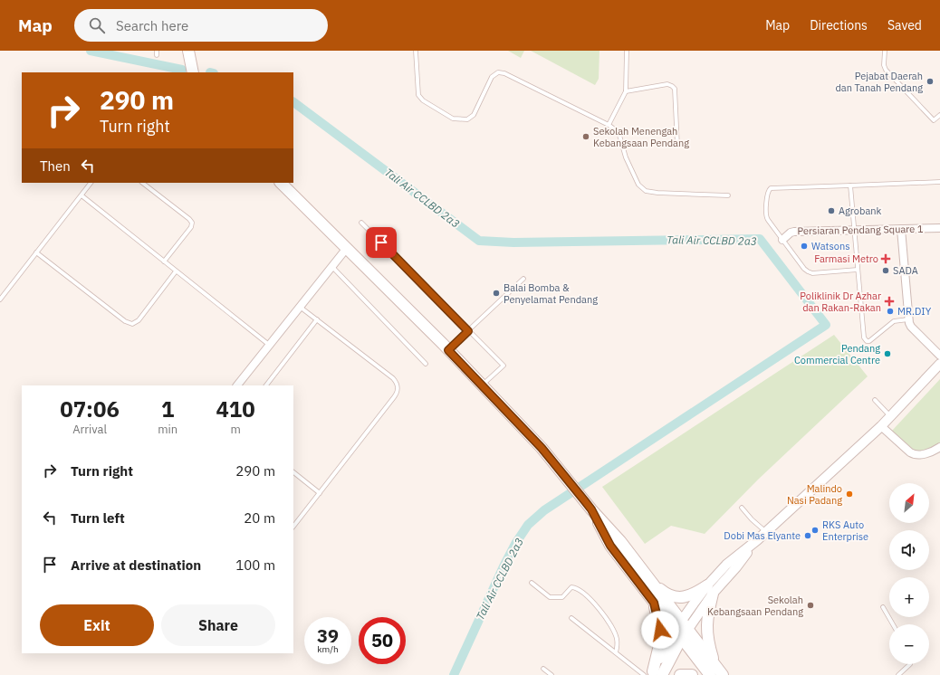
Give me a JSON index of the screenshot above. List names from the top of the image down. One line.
{"streets":{"street":["Persiaran Pendang Square 1"]},"water":["Tali Air CCLBD 2a3"],"places":{"other":["Pejabat Daerah dan Tanah Pendang","Sekolah Menengah Kebangsaan Pendang","Agrobank","Watsons","SADA","Balai Bomba & Penyelamat Pendang","MR.DIY","Pendang Commercial Centre","Malindo Nasi Padang","RKS Auto Enterprise","Dobi Mas Elyante","Sekolah Kebangsaan Pendang"],"health":["Farmasi Metro","Poliklinik Dr Azhar dan Rakan-Rakan"]},"north":"top right","page":{"header":"Map","search":"Search here","nav":["Map","Directions","Saved"],"turn":["290 m","Turn right"],"then":"Then","eta":["07:06","Arrival","1","min","410","m"],"list":[{"name":"Turn right","value":"290 m"},{"name":"Turn left","value":"20 m"},{"name":"Arrive at destination","value":"100 m"}],"map_buttons":["+","−"],"buttons":["Exit","Share"],"speed":"39 km/h","limit":"50"}}
